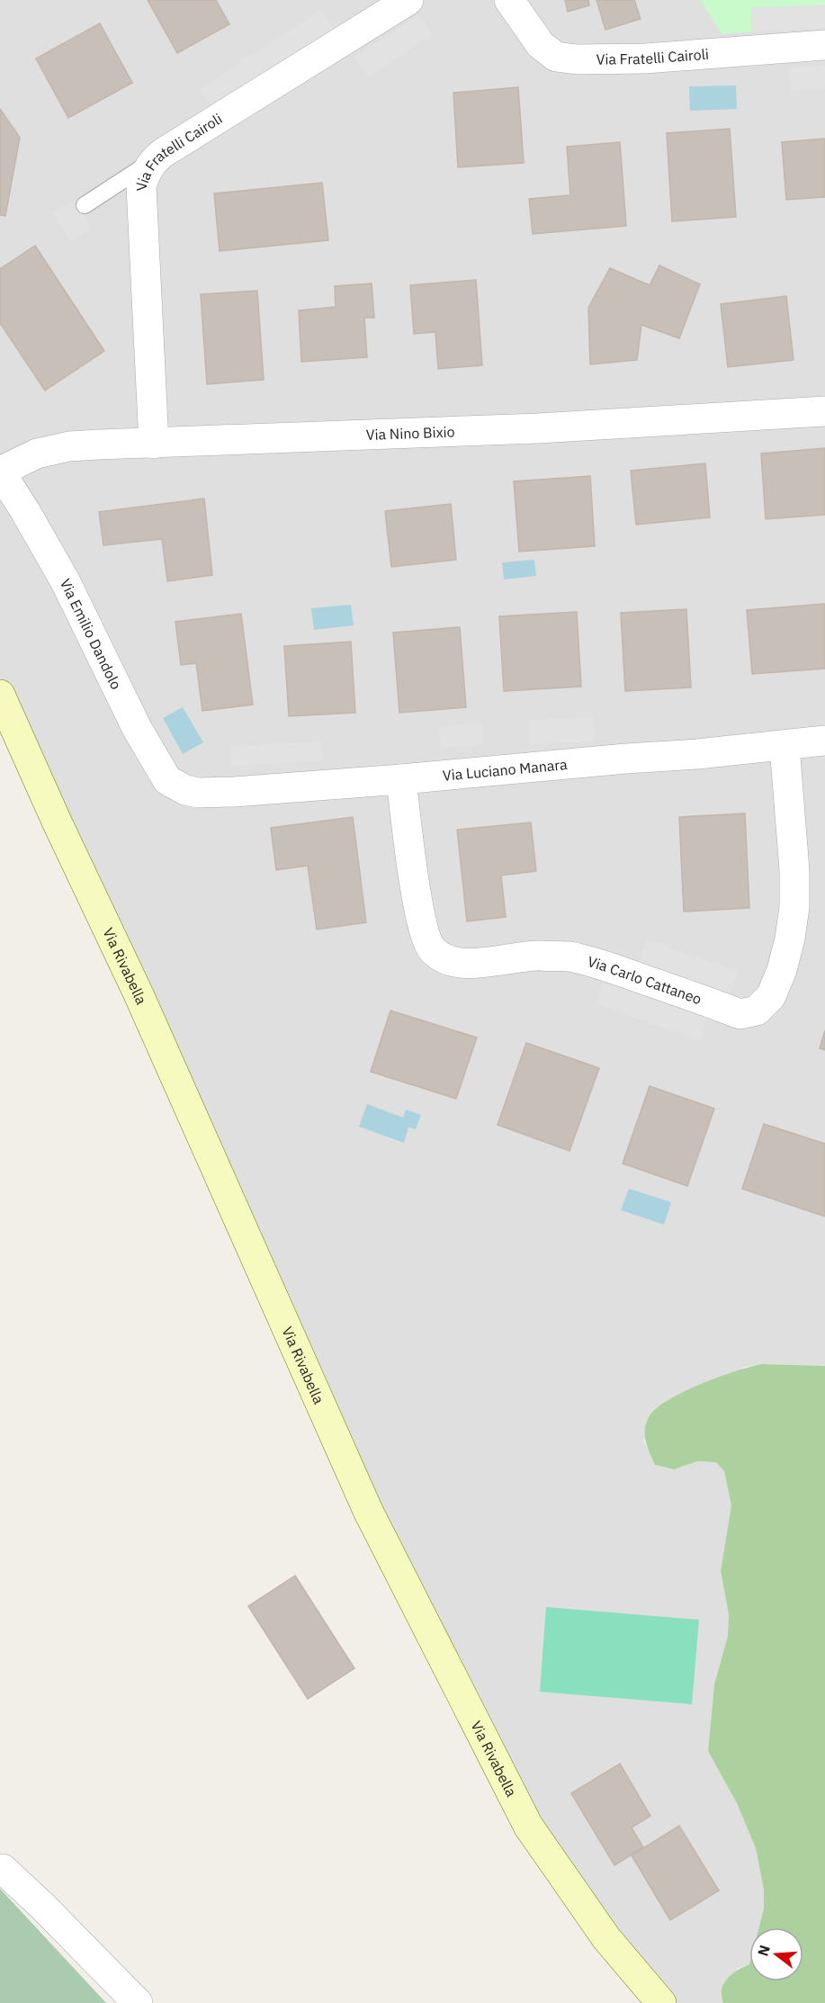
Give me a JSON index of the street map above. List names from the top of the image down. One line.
{"streets":{"street":["Via Fratelli Cairoli","Via Nino Bixio","Via Emilio Dandolo","Via Luciano Manara","Via Rivabella","Via Carlo Cattaneo"]},"crossings":[["Via Fratelli Cairoli","Via Nino Bixio"],["Via Nino Bixio","Via Emilio Dandolo"],["Via Emilio Dandolo","Via Luciano Manara"],["Via Luciano Manara","Via Carlo Cattaneo"]],"north":"left"}
